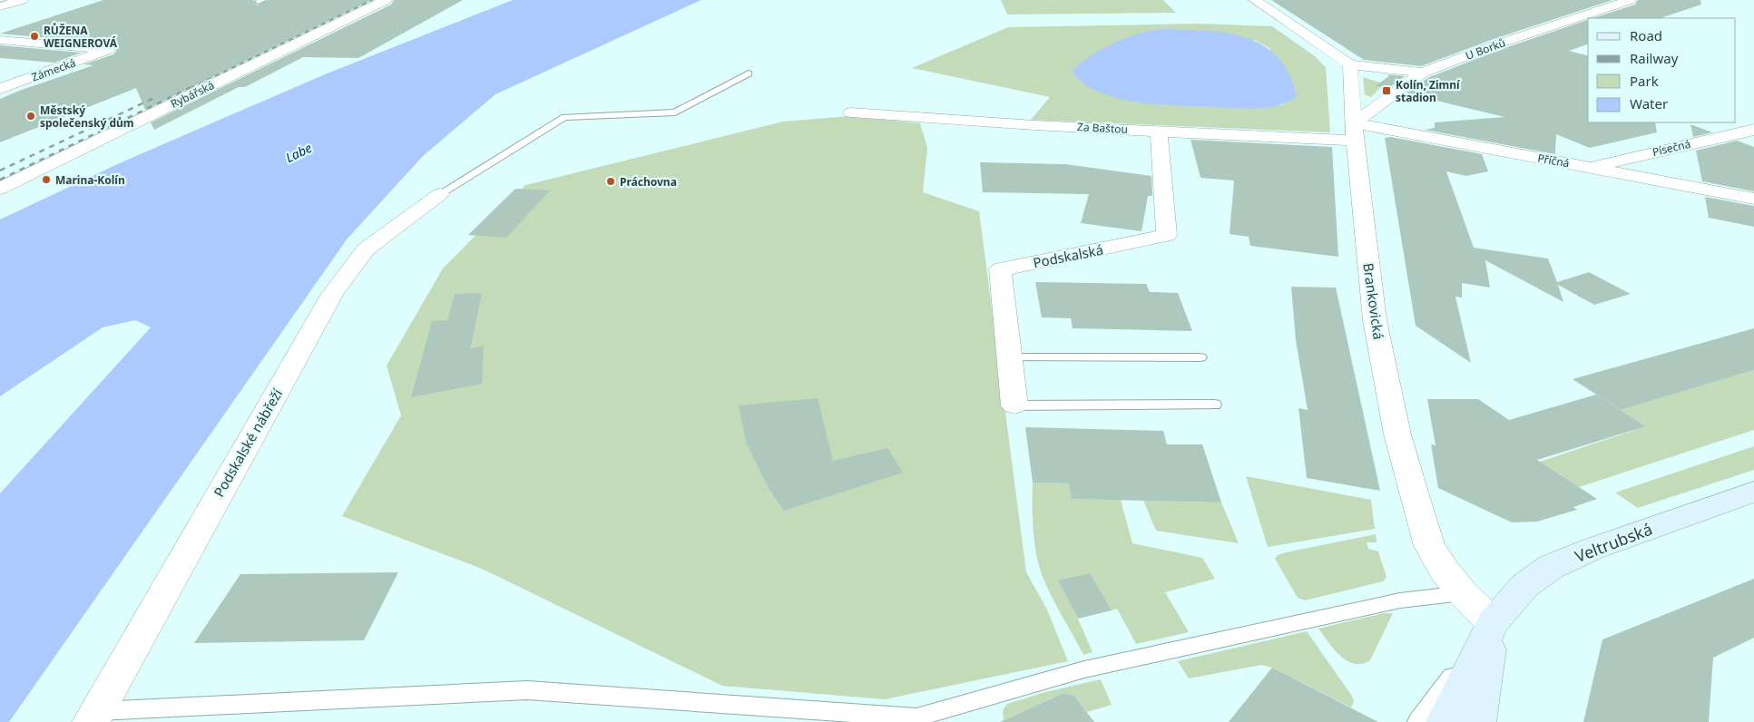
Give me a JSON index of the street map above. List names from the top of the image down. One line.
{"streets":{"street":["U Borků","Zámecká","Rybářská","Za Baštou","Písečná","Příčná","Podskalská","Brankovická","Podskalské nábřeží","Veltrubská"]},"crossings":[["U Borků","Za Baštou"],["U Borků","Příčná"],["U Borků","Brankovická"],["Za Baštou","Příčná"],["Za Baštou","Podskalská"],["Za Baštou","Brankovická"],["Písečná","Příčná"],["Příčná","Brankovická"],["Brankovická","Veltrubská"]],"water":["Labe"],"places":{"other":["RŮŽENA WEIGNEROVÁ","Městský společenský dům","Marina-Kolín","Práchovna"],"transit":["Kolín, Zimní stadion"]},"legend":["Road","Railway","Park","Water"]}
